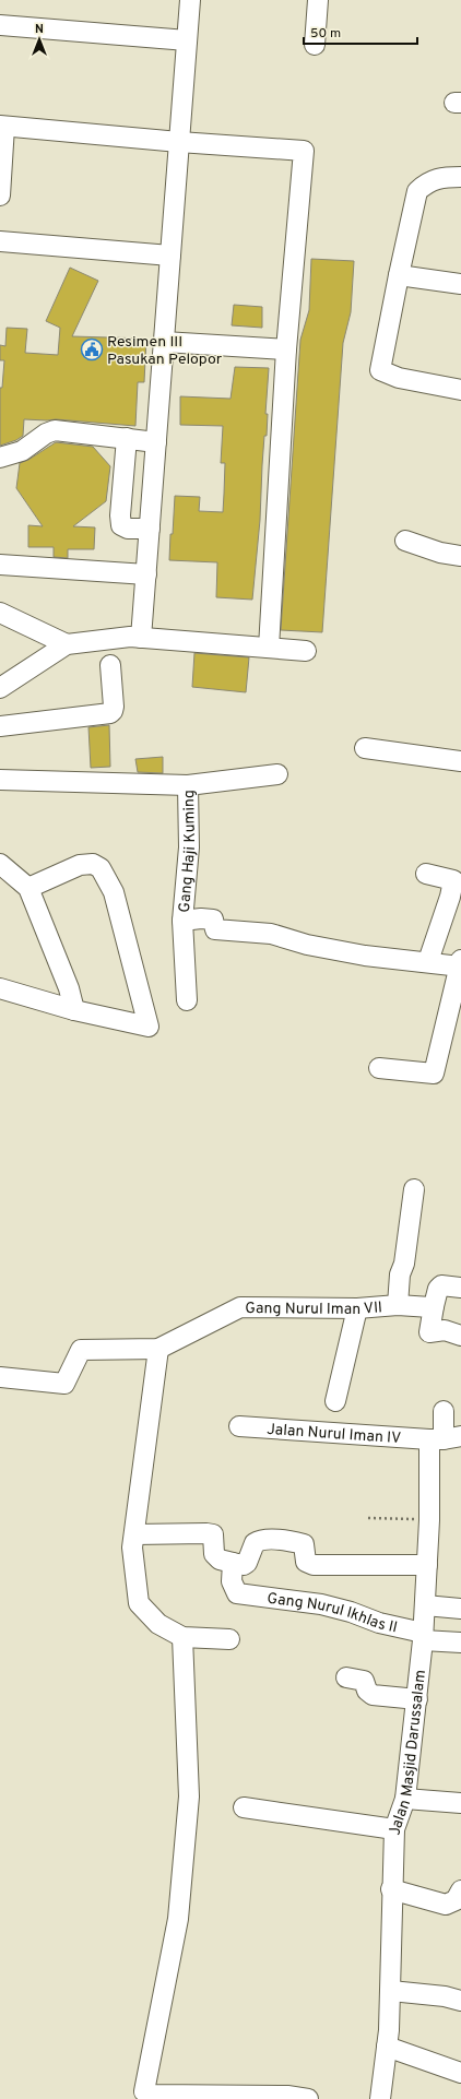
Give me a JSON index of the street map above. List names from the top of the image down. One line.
{"streets":{"street":["Gang Haji Kuming","Gang Nurul Iman VII","Jalan Nurul Iman IV","Gang Nurul Ikhlas II","Jalan Masjid Darussalam"]},"crossings":[["Jalan Nurul Iman IV","Jalan Masjid Darussalam"],["Gang Nurul Ikhlas II","Jalan Masjid Darussalam"]],"places":{"public building":["Resimen III Pasukan Pelopor"]},"scale_bar":"50 m","north":"top"}
